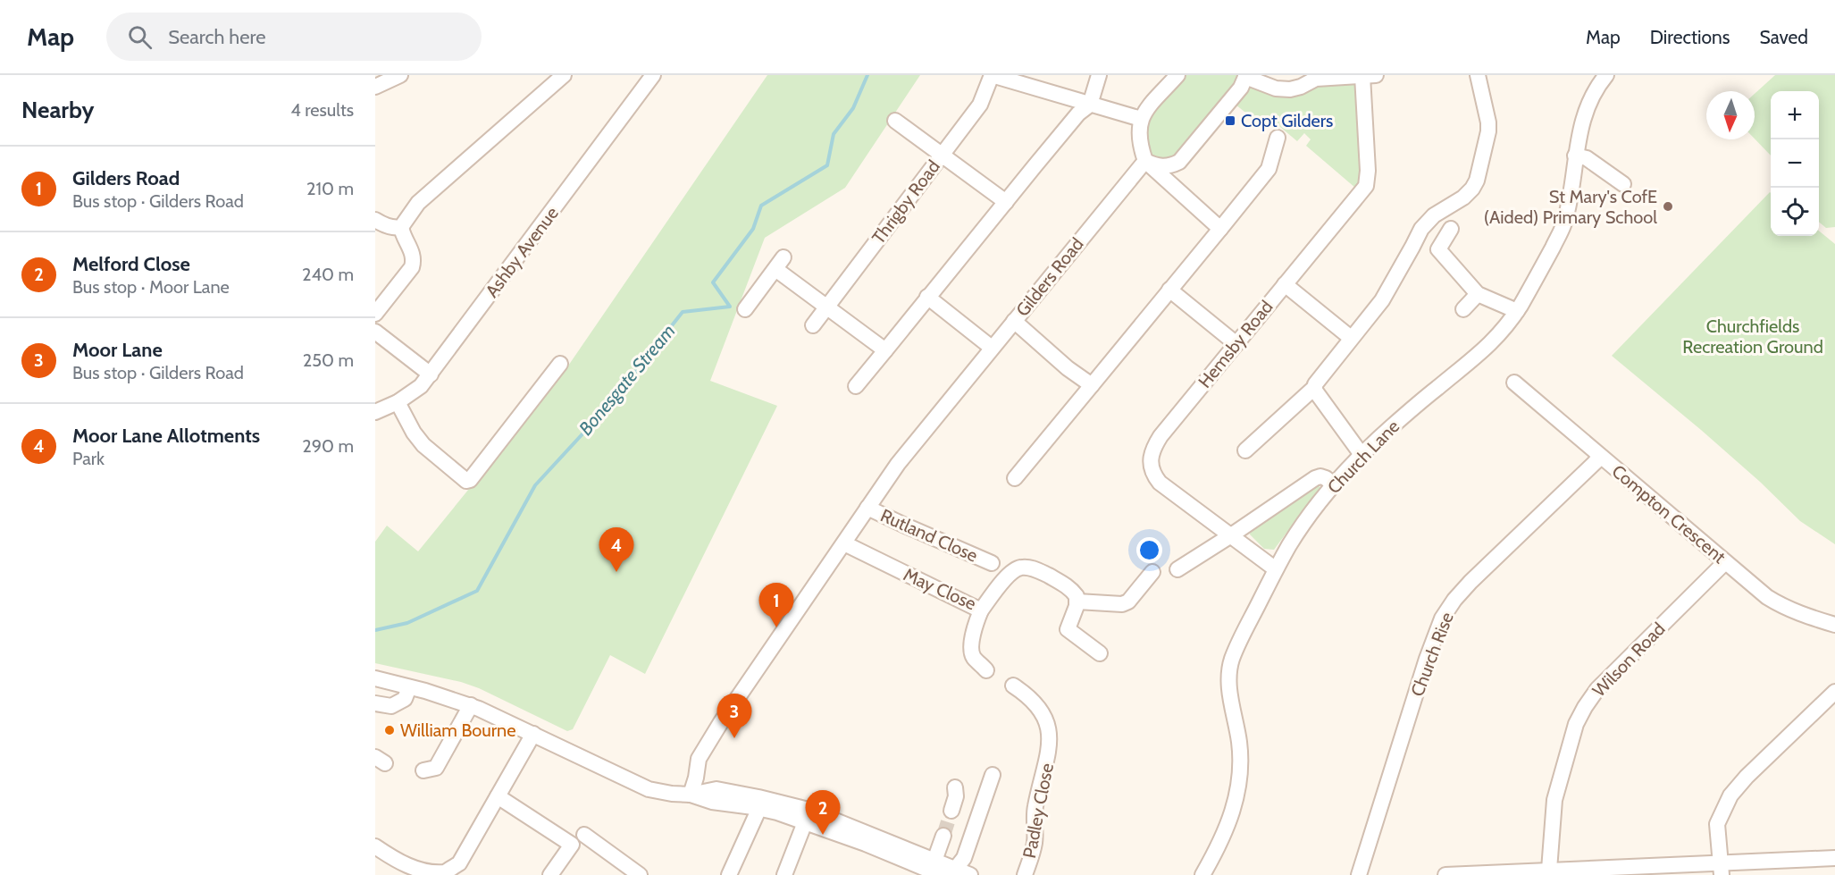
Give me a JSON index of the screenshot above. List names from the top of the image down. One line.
{"streets":{"street":["Thrigby Road","Ashby Avenue","Gilders Road","Hemsby Road","Church Lane","Compton Crescent","Rutland Close","May Close","Church Rise","Wilson Road","Padley Close"]},"crossings":[["Gilders Road","Rutland Close"],["Gilders Road","May Close"],["Hemsby Road","Church Lane"],["Compton Crescent","Church Rise"],["Compton Crescent","Wilson Road"]],"water":["Bonesgate Stream"],"parks":["Churchfields Recreation Ground"],"places":{"transit":["Copt Gilders"],"other":["St Mary's CofE (Aided) Primary School","William Bourne"]},"north":"bottom","page":{"header":"Map","search":"Search here","nav":["Map","Directions","Saved"],"heading":["Nearby","4 results"],"map_buttons":["+","−"],"list":[{"mark":"1","name":"Gilders Road","note":"Bus stop · Gilders Road","value":"210 m"},{"mark":"2","name":"Melford Close","note":"Bus stop · Moor Lane","value":"240 m"},{"mark":"3","name":"Moor Lane","note":"Bus stop · Gilders Road","value":"250 m"},{"mark":"4","name":"Moor Lane Allotments","note":"Park","value":"290 m"}],"pins":["4","1","3","2"]}}
